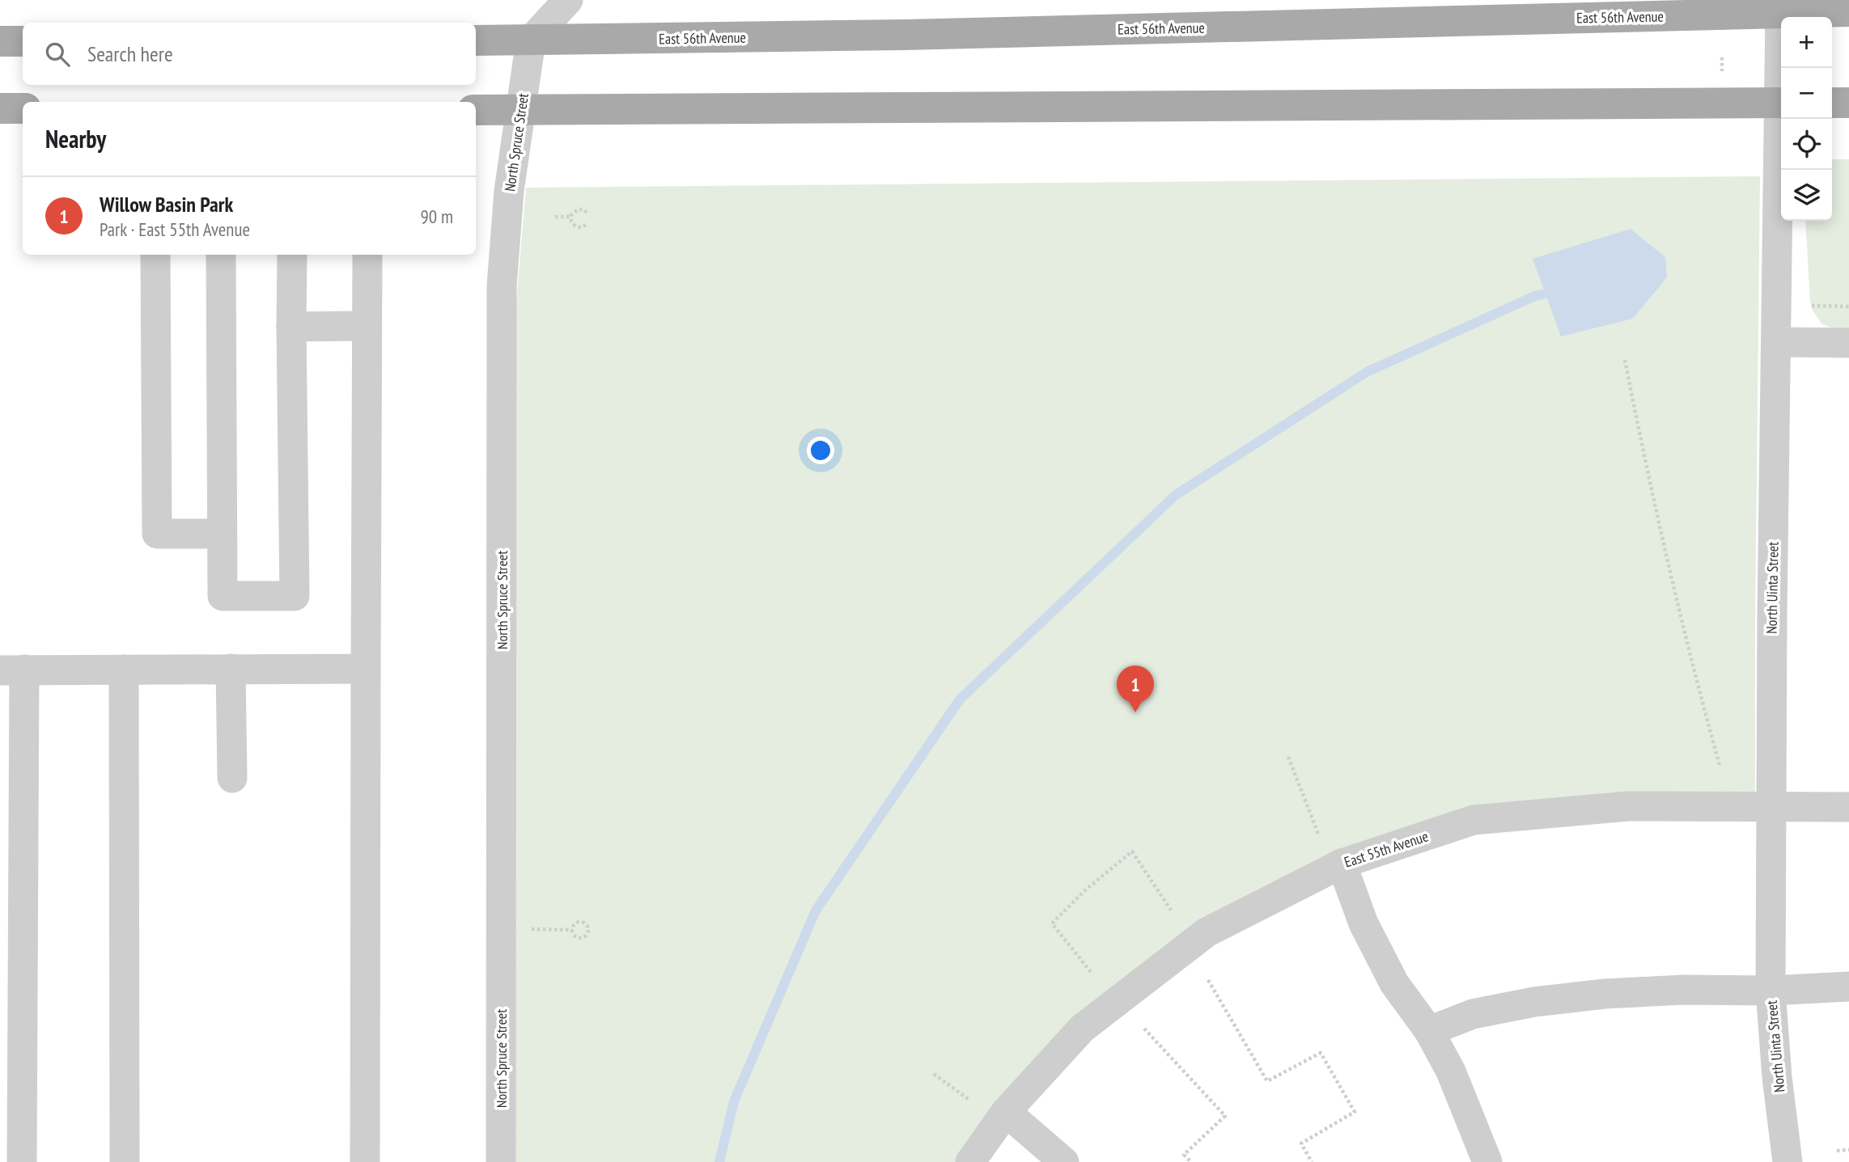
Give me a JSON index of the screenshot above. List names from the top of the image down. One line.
{"streets":{"main road":["East 56th Avenue"],"street":["North Spruce Street","North Uinta Street","East 55th Avenue"]},"crossings":[["East 56th Avenue","North Spruce Street"],["East 56th Avenue","North Uinta Street"],["North Uinta Street","East 55th Avenue"]],"page":{"map_buttons":["+","−"],"search":"Search here","heading":"Nearby","list":[{"mark":"1","name":"Willow Basin Park","note":"Park · East 55th Avenue","value":"90 m"}],"pins":"1"}}
